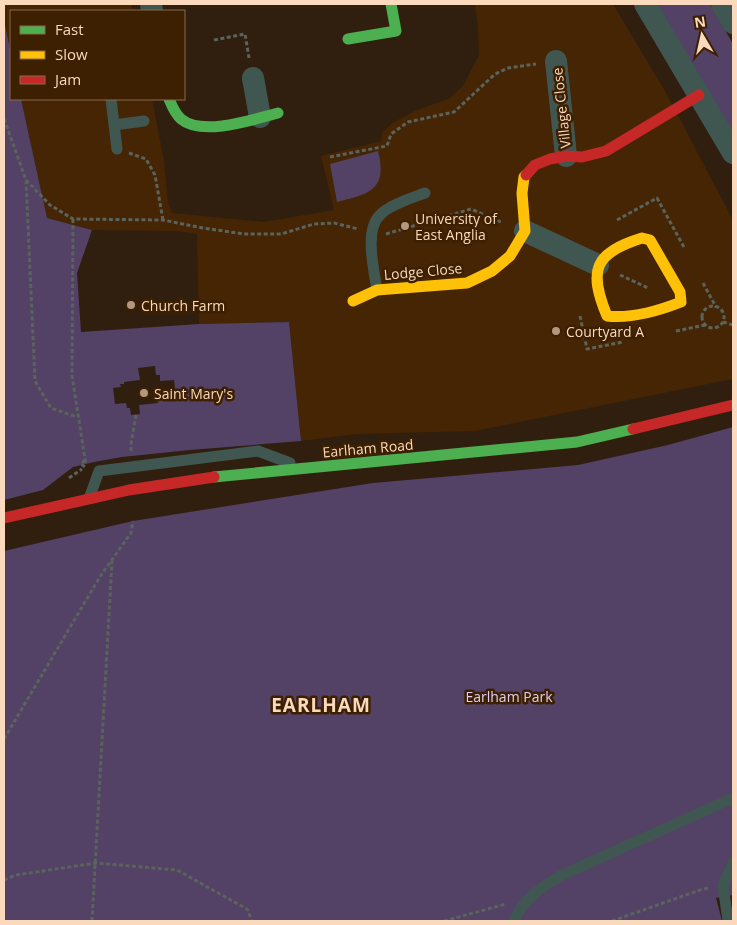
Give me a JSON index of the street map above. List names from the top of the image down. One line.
{"streets":{"street":["Village Close","Lodge Close","Earlham Road"]},"districts":["EARLHAM"],"parks":["Earlham Park"],"places":["University of East Anglia","Church Farm","Courtyard A","Saint Mary's"],"legend":["Fast","Slow","Jam"],"north":"top"}
